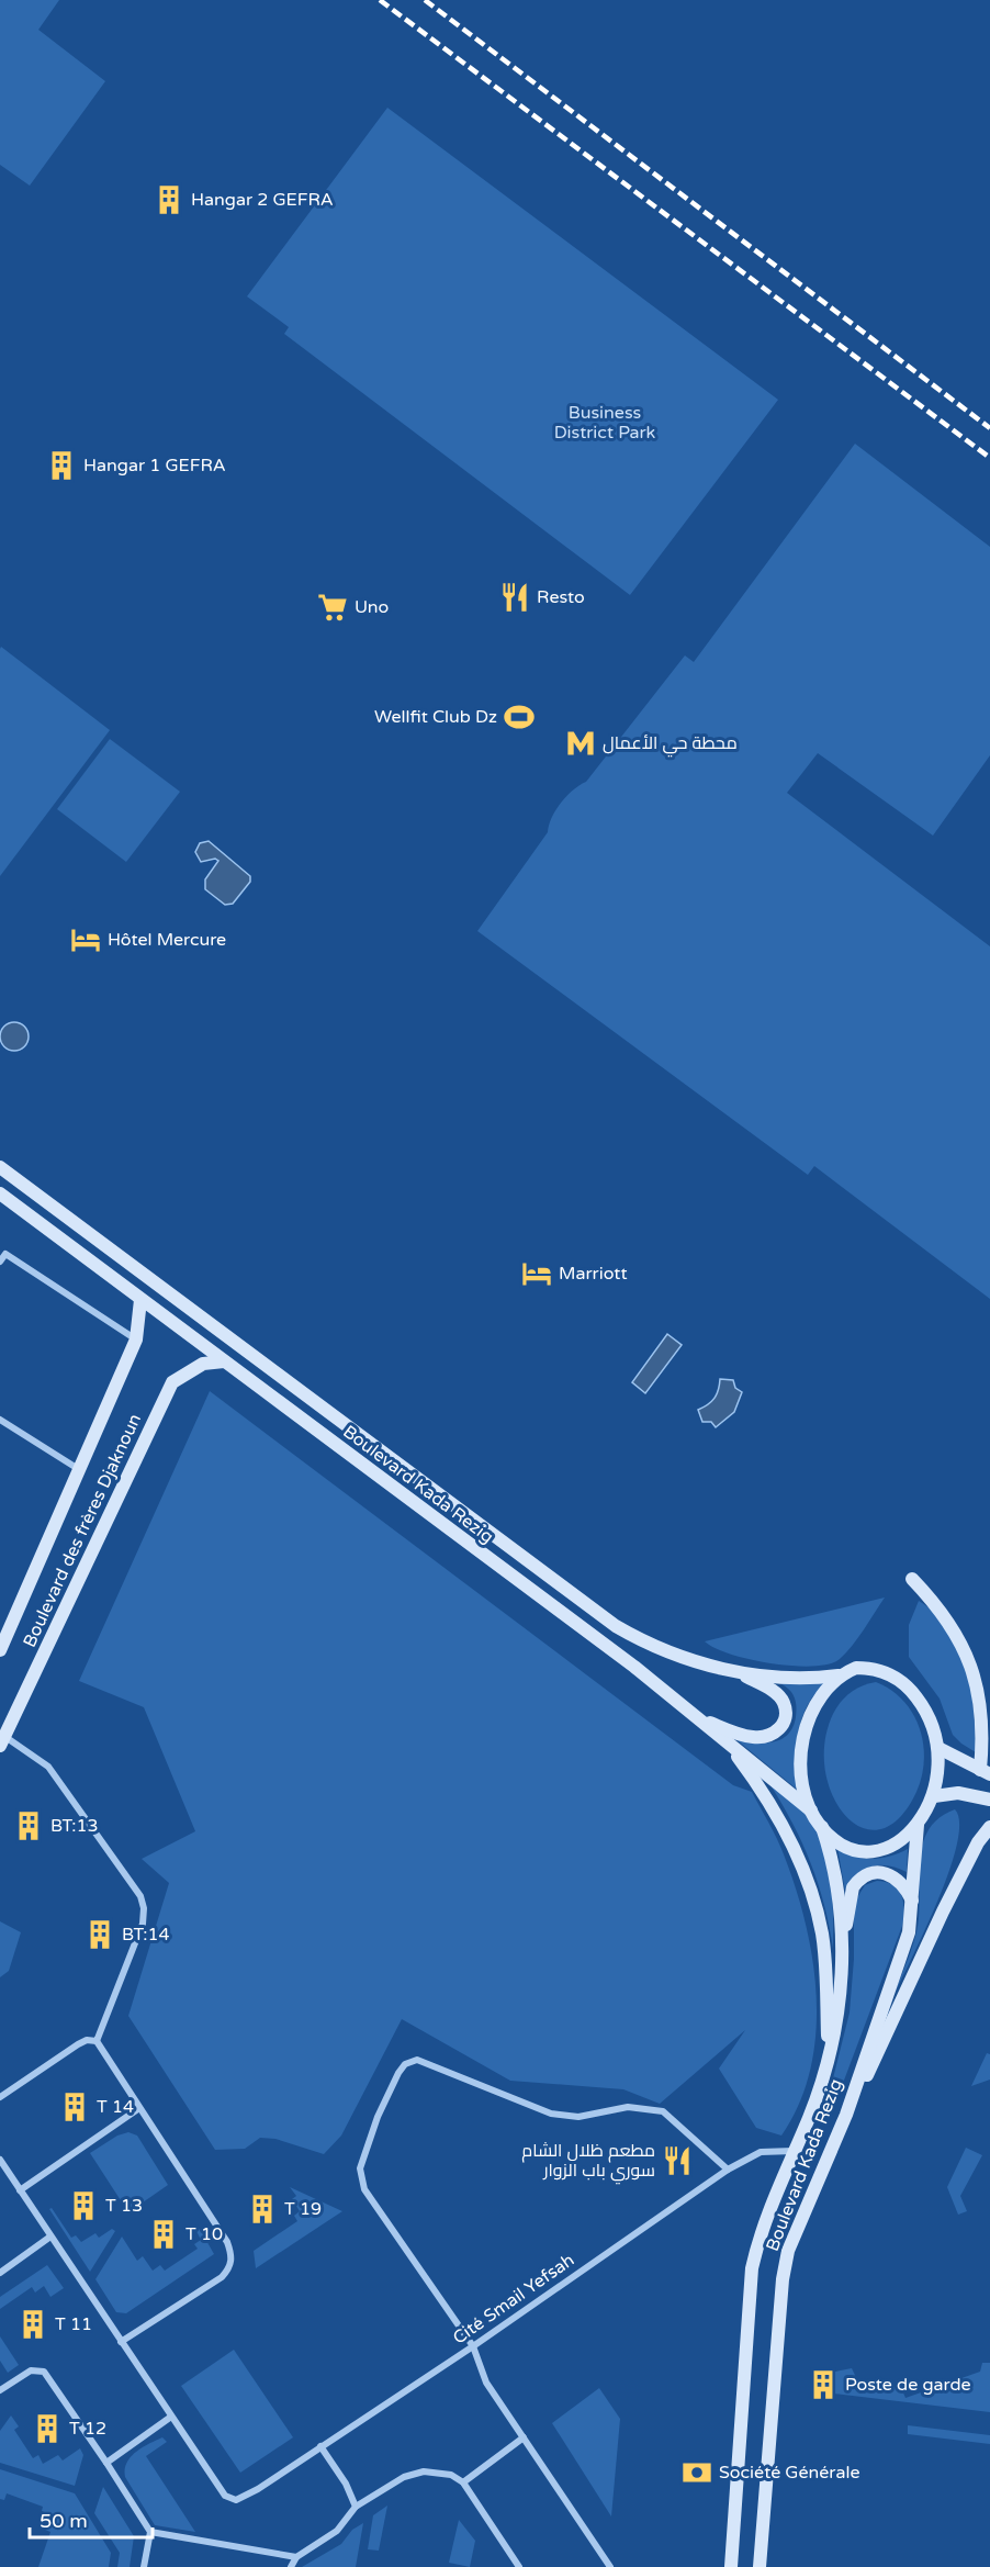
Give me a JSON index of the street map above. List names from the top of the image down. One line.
{"streets":{"main road":["Boulevard Kada Rezig","Boulevard des frères Djaknoun"],"street":["Cité Smail Yefsah"]},"crossings":[["Boulevard Kada Rezig","Boulevard des frères Djaknoun"],["Boulevard Kada Rezig","Cité Smail Yefsah"]],"parks":["Business District Park"],"places":{"building":["Hangar 2 GEFRA","Hangar 1 GEFRA","BT:13","BT:14","T 14","T 13","T 19","T 10","T 11","Poste de garde","T 12"],"restaurant":["Resto","مطعم ظلال الشام سوري باب الزوار"],"supermarket":["Uno"],"sports":["Wellfit Club Dz"],"metro station":["محطة حي الأعمال"],"hotel":["Hôtel Mercure","Marriott"],"bank":["Société Générale"]},"scale_bar":"50 m"}
